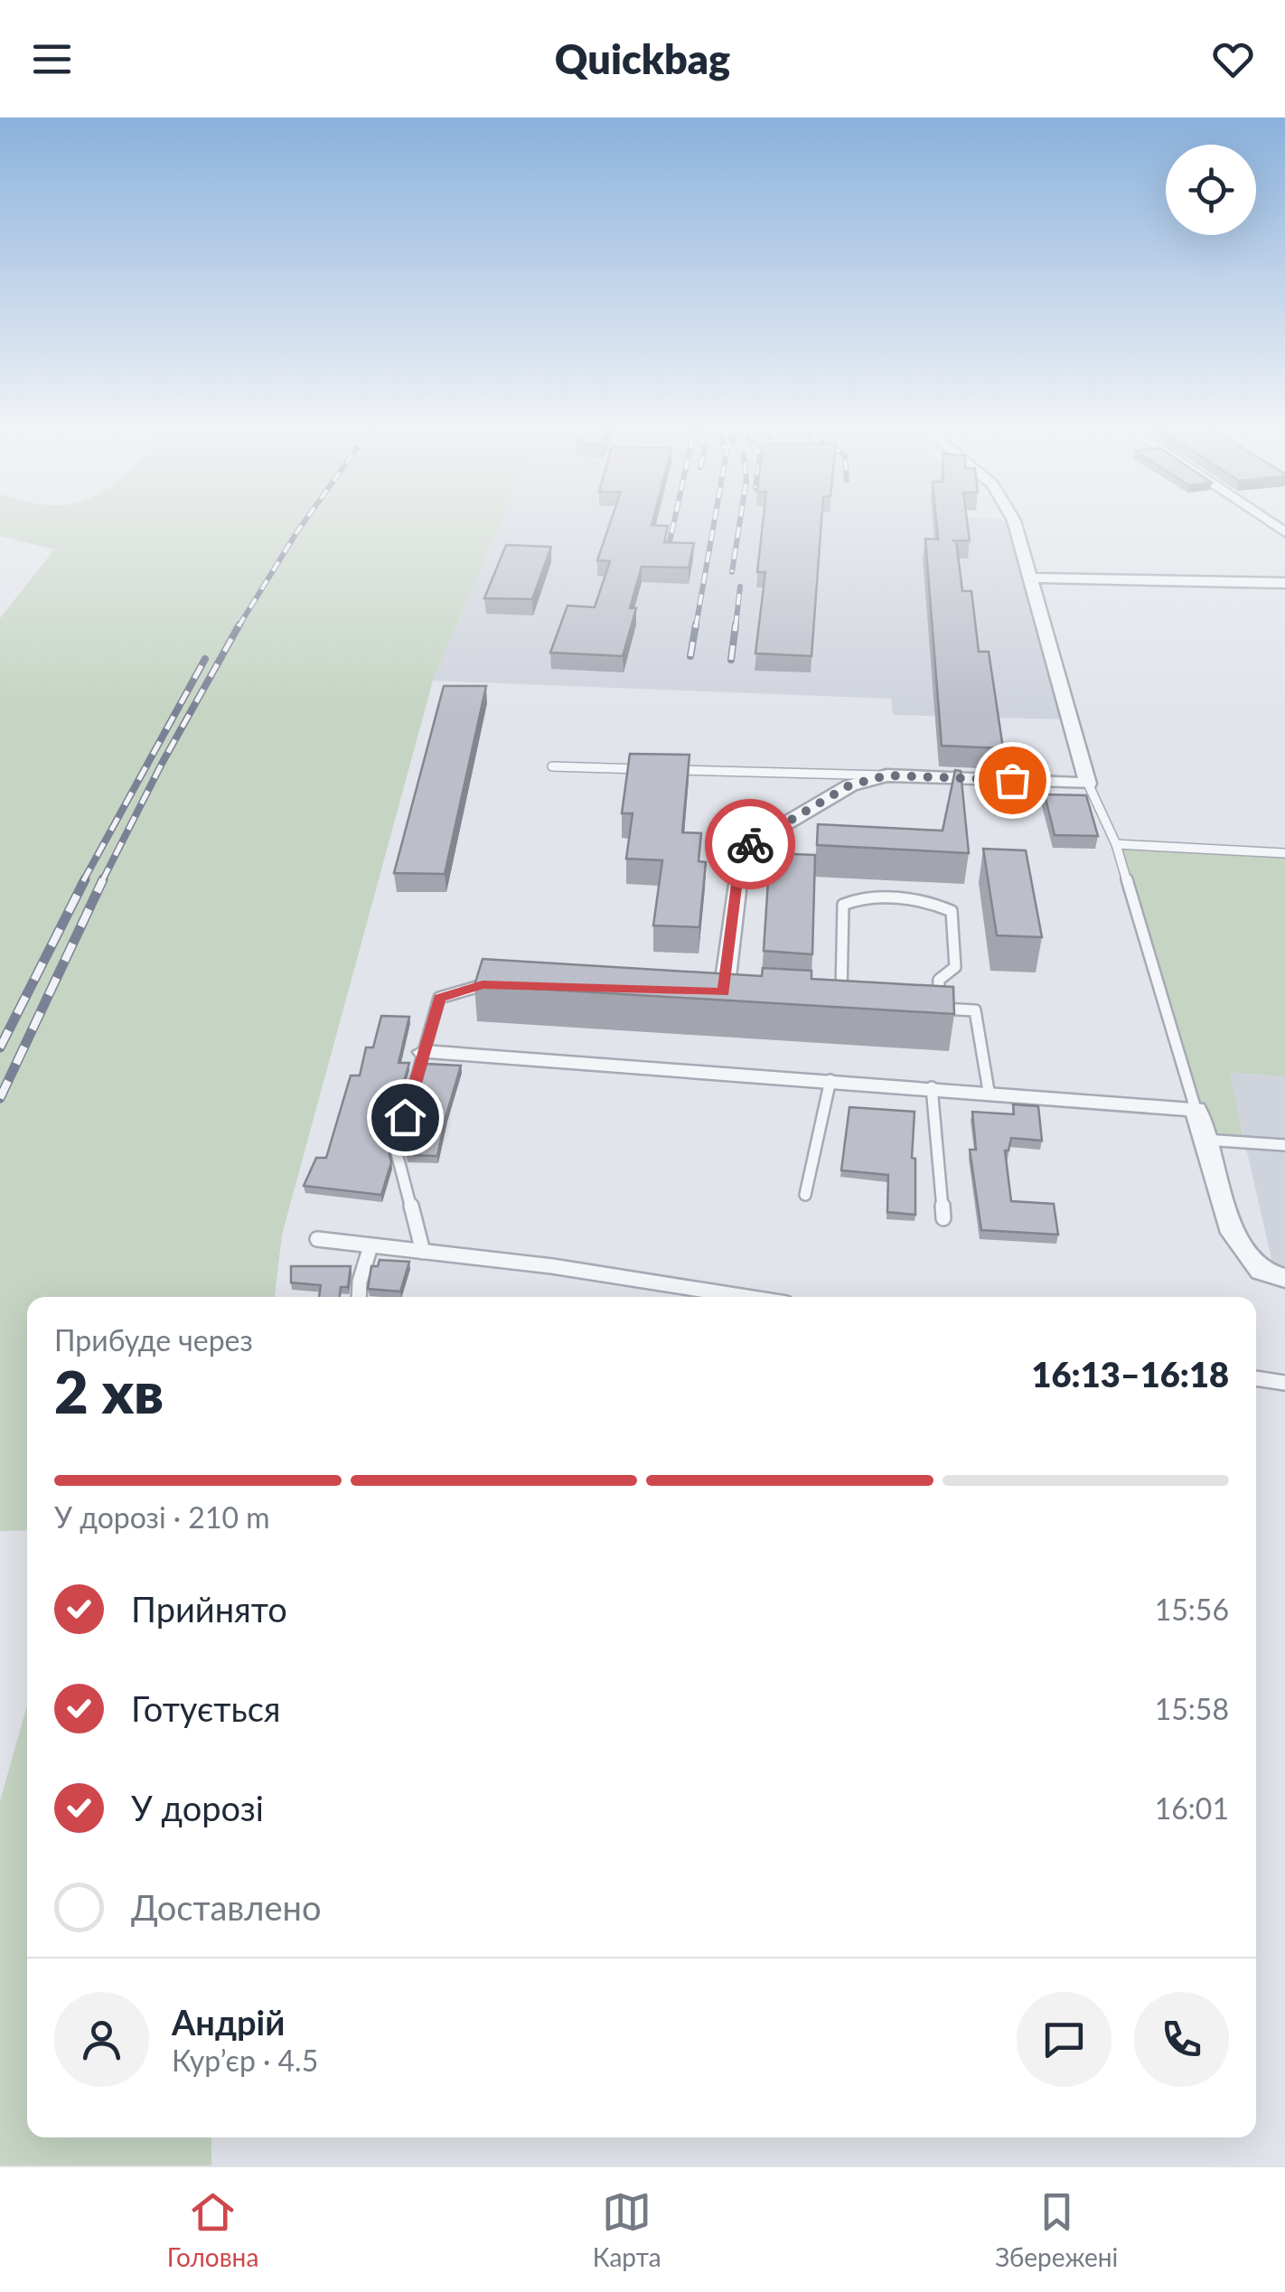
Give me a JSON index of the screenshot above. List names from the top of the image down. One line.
{"page":{"header":"Quickbag","heading":["2 хв","Прибуде через","16:13–16:18"],"panel":["Андрій","Кур’єр · 4.5"],"bar":"У дорозі · 210 m","list":[["Прийнято","15:56"],["Готується","15:58"],["У дорозі","16:01"],"Доставлено"],"tabs":["Головна","Карта","Збережені"]}}
